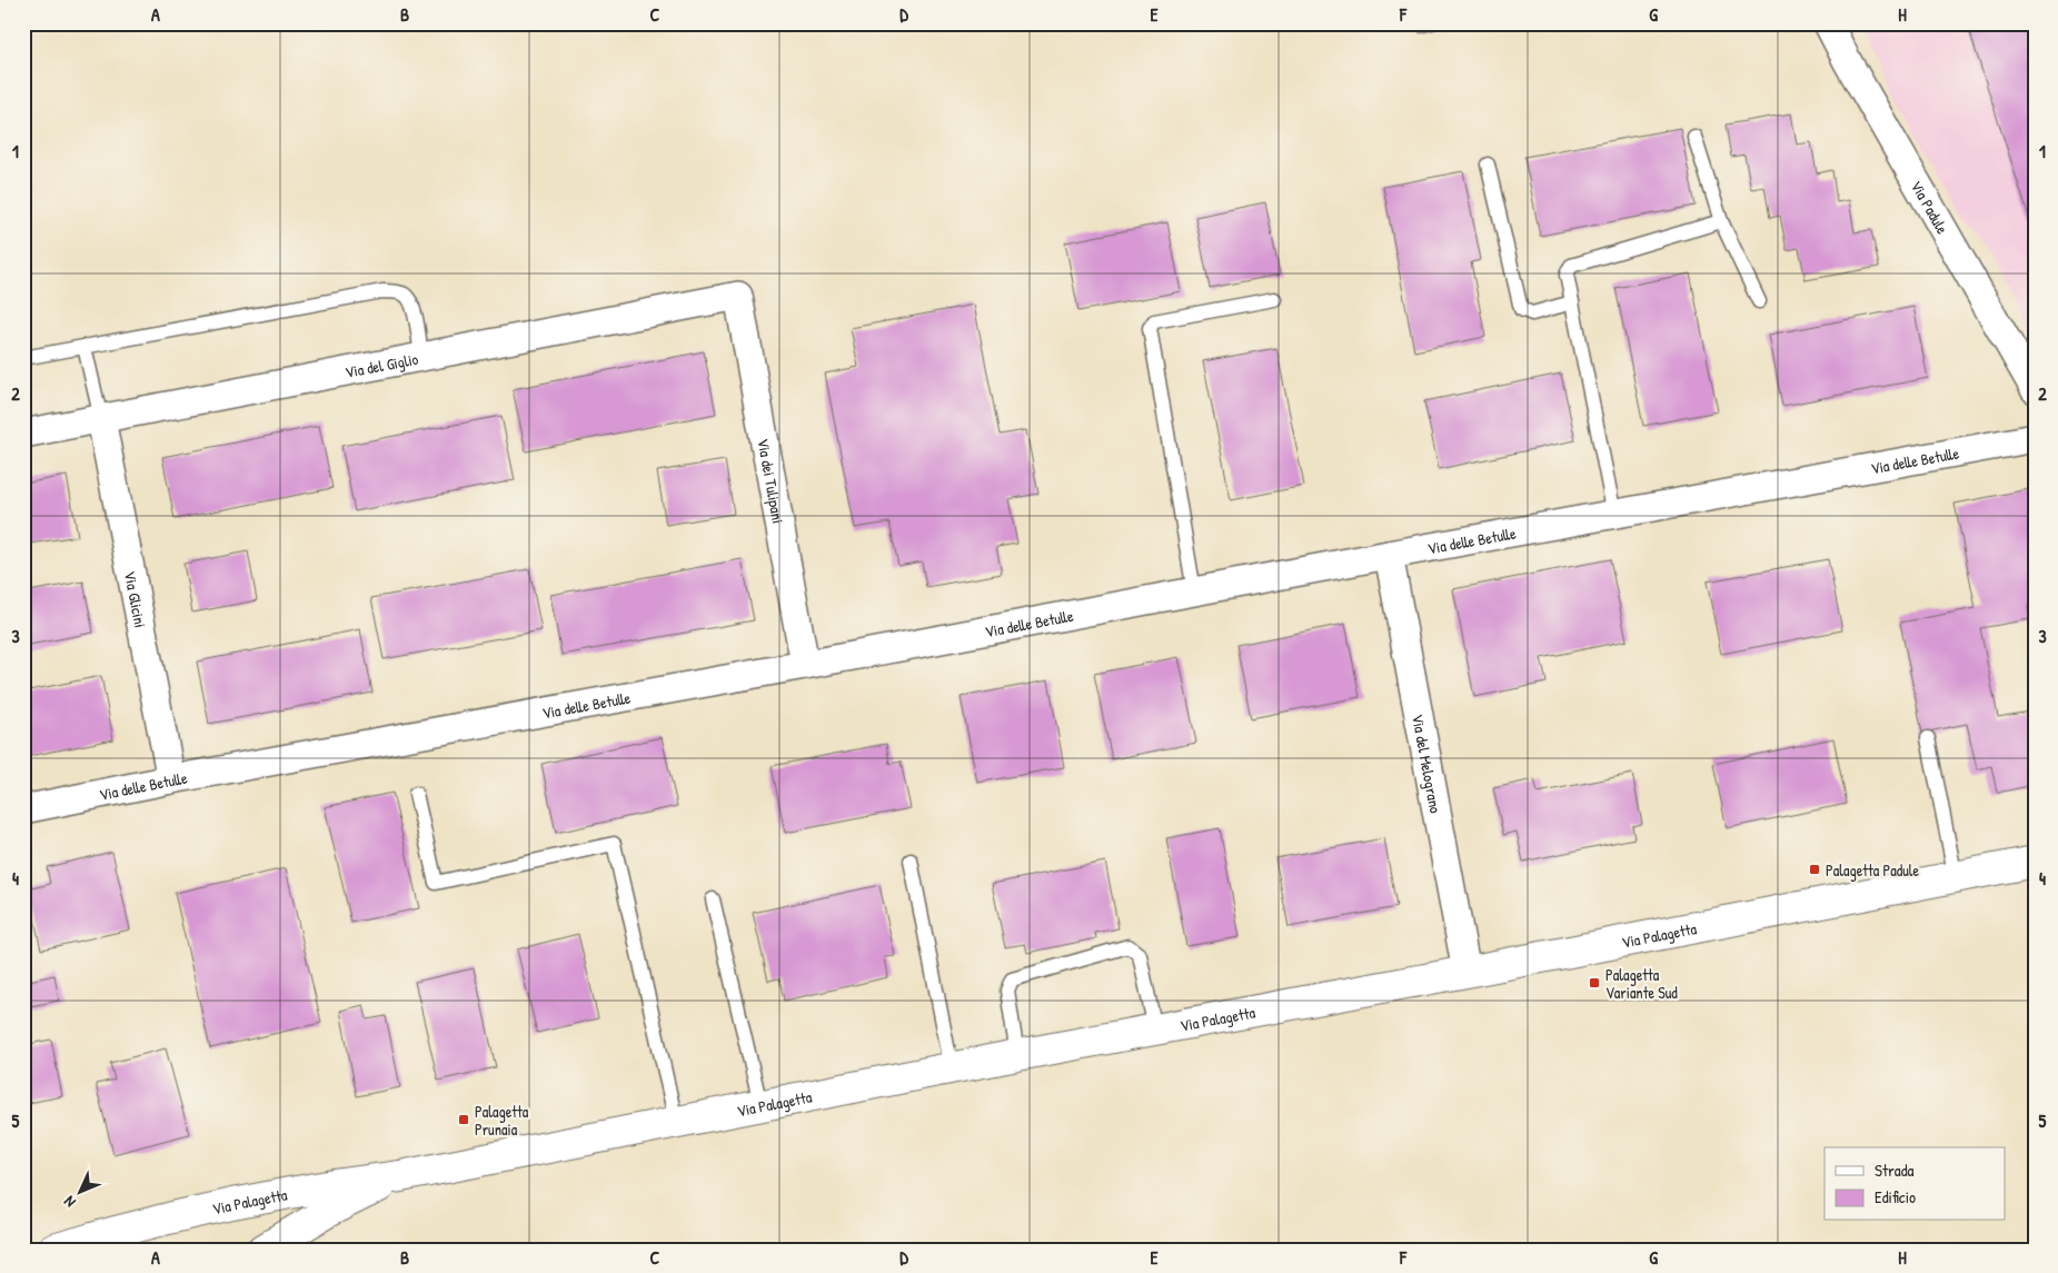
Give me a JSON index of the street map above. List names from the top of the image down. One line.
{"streets":{"street":["Via Padule","Via del Giglio","Via delle Betulle","Via dei Tulipani","Via Glicini","Via del Melograno","Via Palagetta"]},"crossings":[["Via del Giglio","Via dei Tulipani"],["Via del Giglio","Via Glicini"],["Via delle Betulle","Via dei Tulipani"],["Via delle Betulle","Via Glicini"],["Via delle Betulle","Via del Melograno"],["Via del Melograno","Via Palagetta"]],"places":{"transit":["Palagetta Padule","Palagetta Variante Sud","Palagetta Prunaia"]},"legend":["Strada","Edificio"],"north":"bottom left","grid":{"columns":["A","B","C","D","E","F","G","H"],"rows":["1","2","3","4","5"]}}
